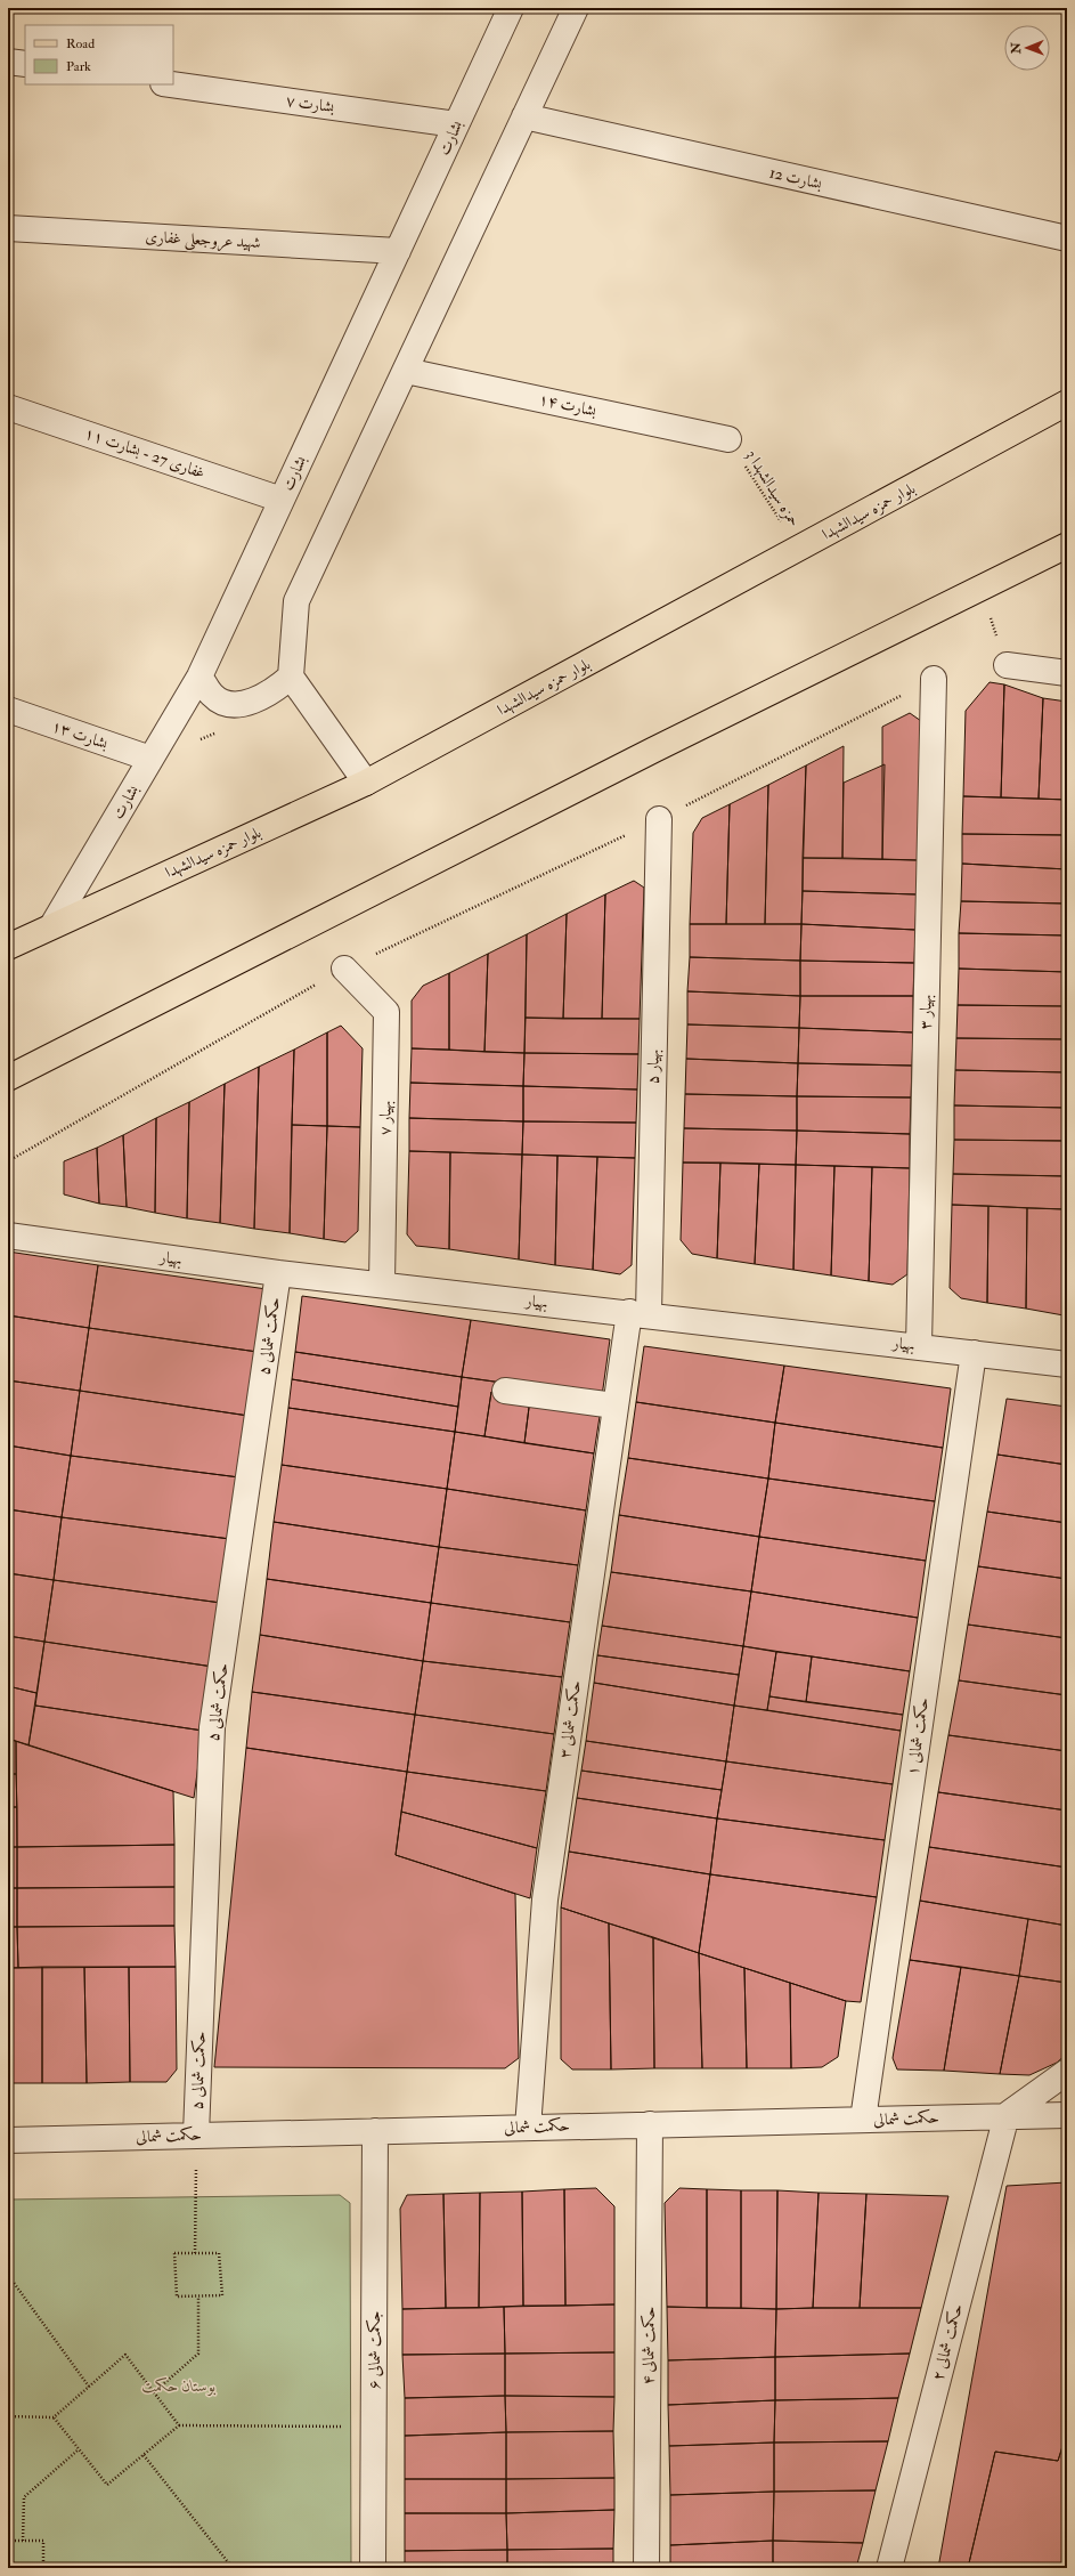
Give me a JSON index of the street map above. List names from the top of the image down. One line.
{"streets":{"main road":["بلوار حمزه سیدالشهدا"],"street":["بشارت ۷","بشارت","بشارت 12","شهید عروجعلی غفاری","بشارت ۱۴","غفاری 27 - بشارت ۱۱","بشارت ۱۳","بهیار ۳","بهیار ۵","بهیار ۷","بهیار","حکمت شمالی ۵","حکمت شمالی ۳","حکمت شمالی ۱","حکمت شمالی","حکمت شمالی ۲","حکمت شمالی ۴","جکمت شمالی ۶"],"path":["حمزه سیدالشهدا 3"]},"crossings":[["بشارت ۷","بشارت"],["بشارت","شهید عروجعلی غفاری"],["بشارت","غفاری 27 - بشارت ۱۱"],["بشارت","بلوار حمزه سیدالشهدا"],["بشارت","بشارت ۱۳"],["بشارت ۱۴","حمزه سیدالشهدا 3"],["حمزه سیدالشهدا 3","بلوار حمزه سیدالشهدا"],["بهیار ۳","بهیار"],["بهیار ۵","بهیار"],["بهیار ۵","حکمت شمالی ۳"],["بهیار ۷","بهیار"],["بهیار","حکمت شمالی ۵"],["بهیار","حکمت شمالی ۳"],["بهیار","حکمت شمالی ۱"],["حکمت شمالی ۵","حکمت شمالی"],["حکمت شمالی ۳","حکمت شمالی"],["حکمت شمالی ۱","حکمت شمالی"],["حکمت شمالی","حکمت شمالی ۲"],["حکمت شمالی","حکمت شمالی ۴"],["حکمت شمالی","جکمت شمالی ۶"]],"parks":["بوستان حکمت"],"legend":["Road","Park"],"north":"left"}
